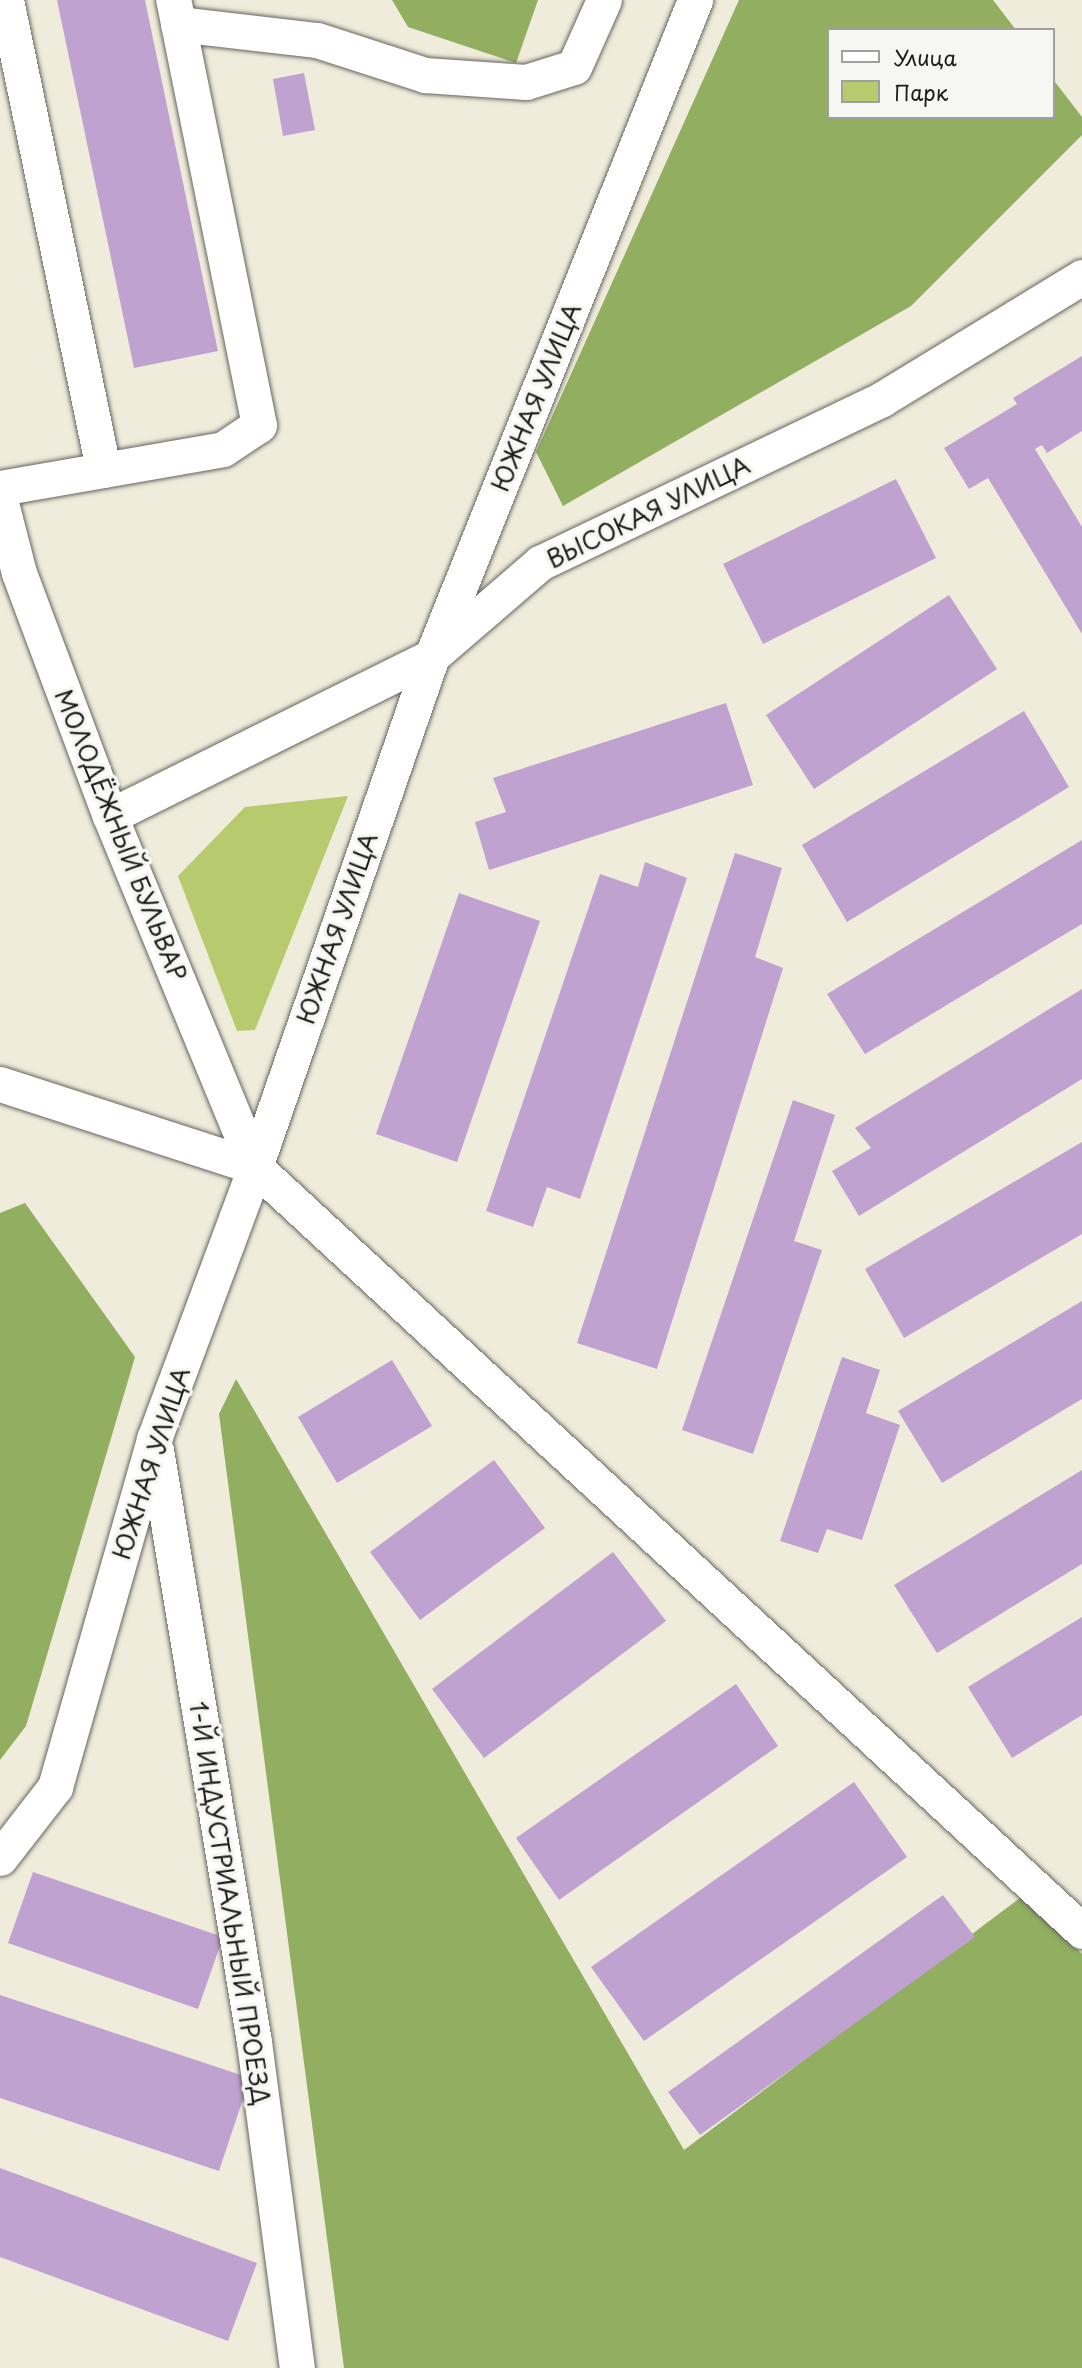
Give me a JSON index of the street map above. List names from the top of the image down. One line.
{"streets":{"street":["ЮЖНАЯ УЛИЦА","ВЫСОКАЯ УЛИЦА","МОЛОДЁЖНЫЙ БУЛЬВАР","1-Й ИНДУСТРИАЛЬНЫЙ ПРОЕЗД"]},"crossings":[["ЮЖНАЯ УЛИЦА","ВЫСОКАЯ УЛИЦА"],["ЮЖНАЯ УЛИЦА","МОЛОДЁЖНЫЙ БУЛЬВАР"],["ЮЖНАЯ УЛИЦА","1-Й ИНДУСТРИАЛЬНЫЙ ПРОЕЗД"],["ВЫСОКАЯ УЛИЦА","МОЛОДЁЖНЫЙ БУЛЬВАР"]],"legend":["Улица","Парк"]}
